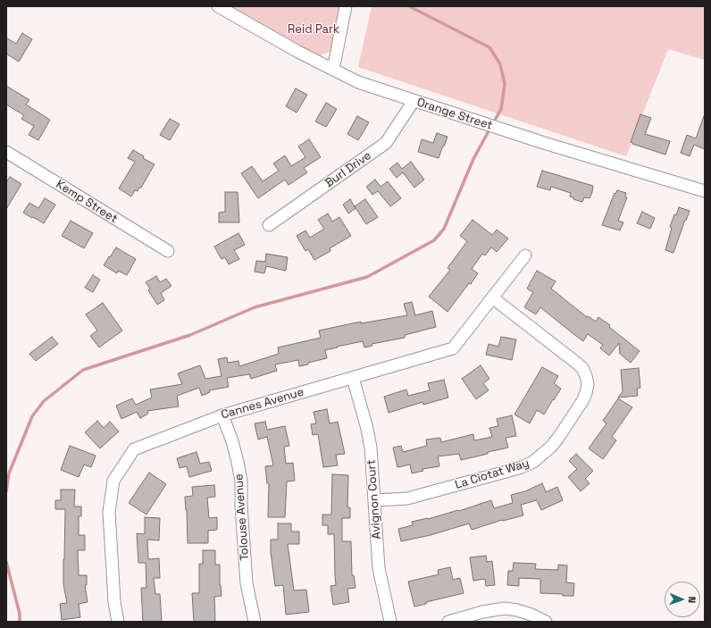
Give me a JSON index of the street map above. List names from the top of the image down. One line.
{"streets":{"street":["Orange Street","Burl Drive","Kemp Street","Cannes Avenue","La Ciotat Way","Avignon Court","Tolouse Avenue"]},"crossings":[["Orange Street","Burl Drive"],["Cannes Avenue","La Ciotat Way"],["Cannes Avenue","Avignon Court"],["Cannes Avenue","Tolouse Avenue"],["La Ciotat Way","Avignon Court"]],"parks":["Reid Park"],"north":"right"}
